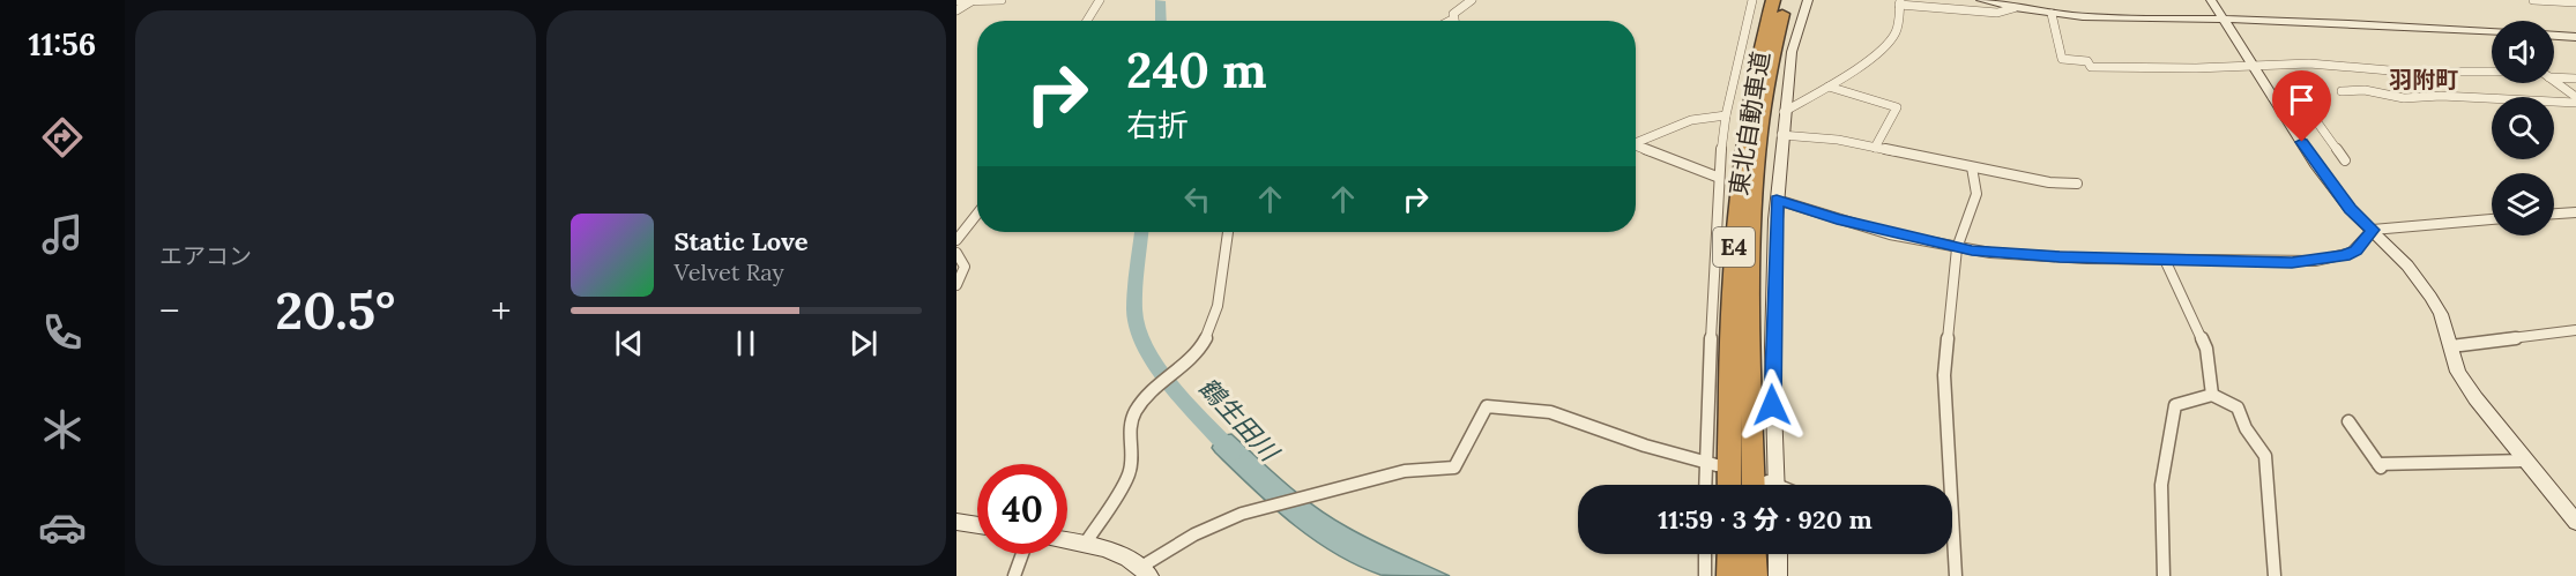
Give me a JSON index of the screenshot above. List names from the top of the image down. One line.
{"streets":{"highway":["東北自動車道","E4"]},"districts":["羽附町"],"water":["鶴生田川"],"page":{"tabs":"11:56","tile":"エアコン","turn":["240 m","右折"],"song":["Static Love","Velvet Ray"],"heat":["−","20.5°","+"],"limit":"40","trip":"11:59 · 3 分 · 920 m"}}
